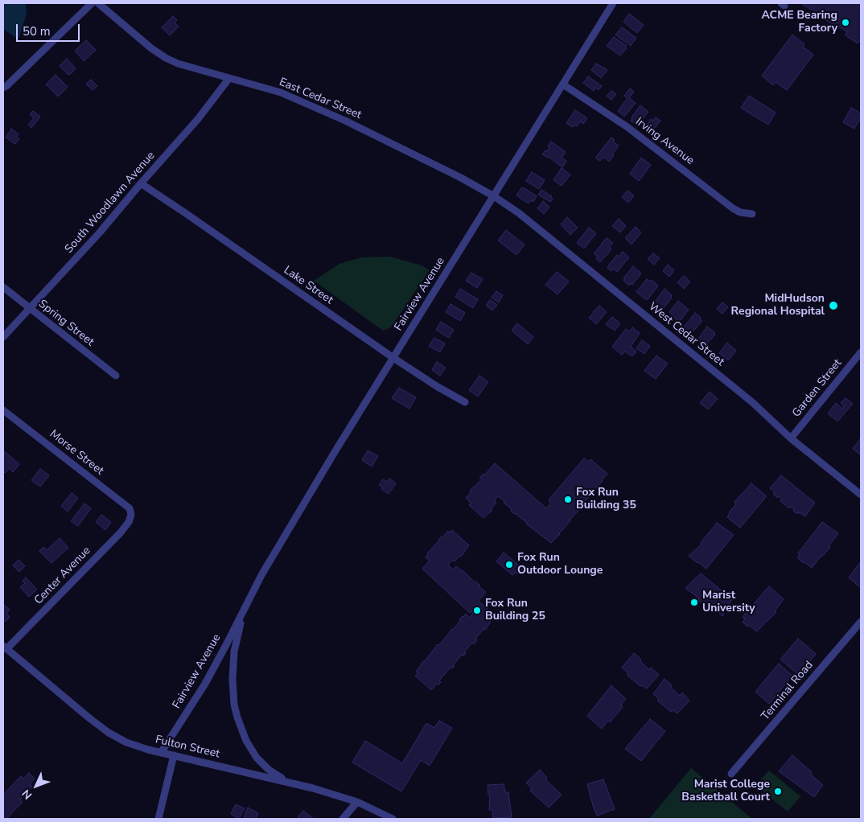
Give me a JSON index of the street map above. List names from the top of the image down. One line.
{"streets":{"street":["East Cedar Street","Irving Avenue","South Woodlawn Avenue","Lake Street","Fairview Avenue","Spring Street","West Cedar Street","Garden Street","Morse Street","Center Avenue","Terminal Road","Fulton Street"]},"crossings":[["East Cedar Street","South Woodlawn Avenue"],["East Cedar Street","Fairview Avenue"],["East Cedar Street","West Cedar Street"],["Irving Avenue","Fairview Avenue"],["South Woodlawn Avenue","Lake Street"],["South Woodlawn Avenue","Spring Street"],["Lake Street","Fairview Avenue"],["Fairview Avenue","West Cedar Street"],["Fairview Avenue","Fulton Street"],["West Cedar Street","Garden Street"],["Morse Street","Center Avenue"],["Center Avenue","Fulton Street"]],"places":["ACME Bearing Factory","MidHudson Regional Hospital","Fox Run Building 35","Fox Run Outdoor Lounge","Marist University","Fox Run Building 25","Marist College Basketball Court"],"scale_bar":"50 m","north":"bottom left"}
